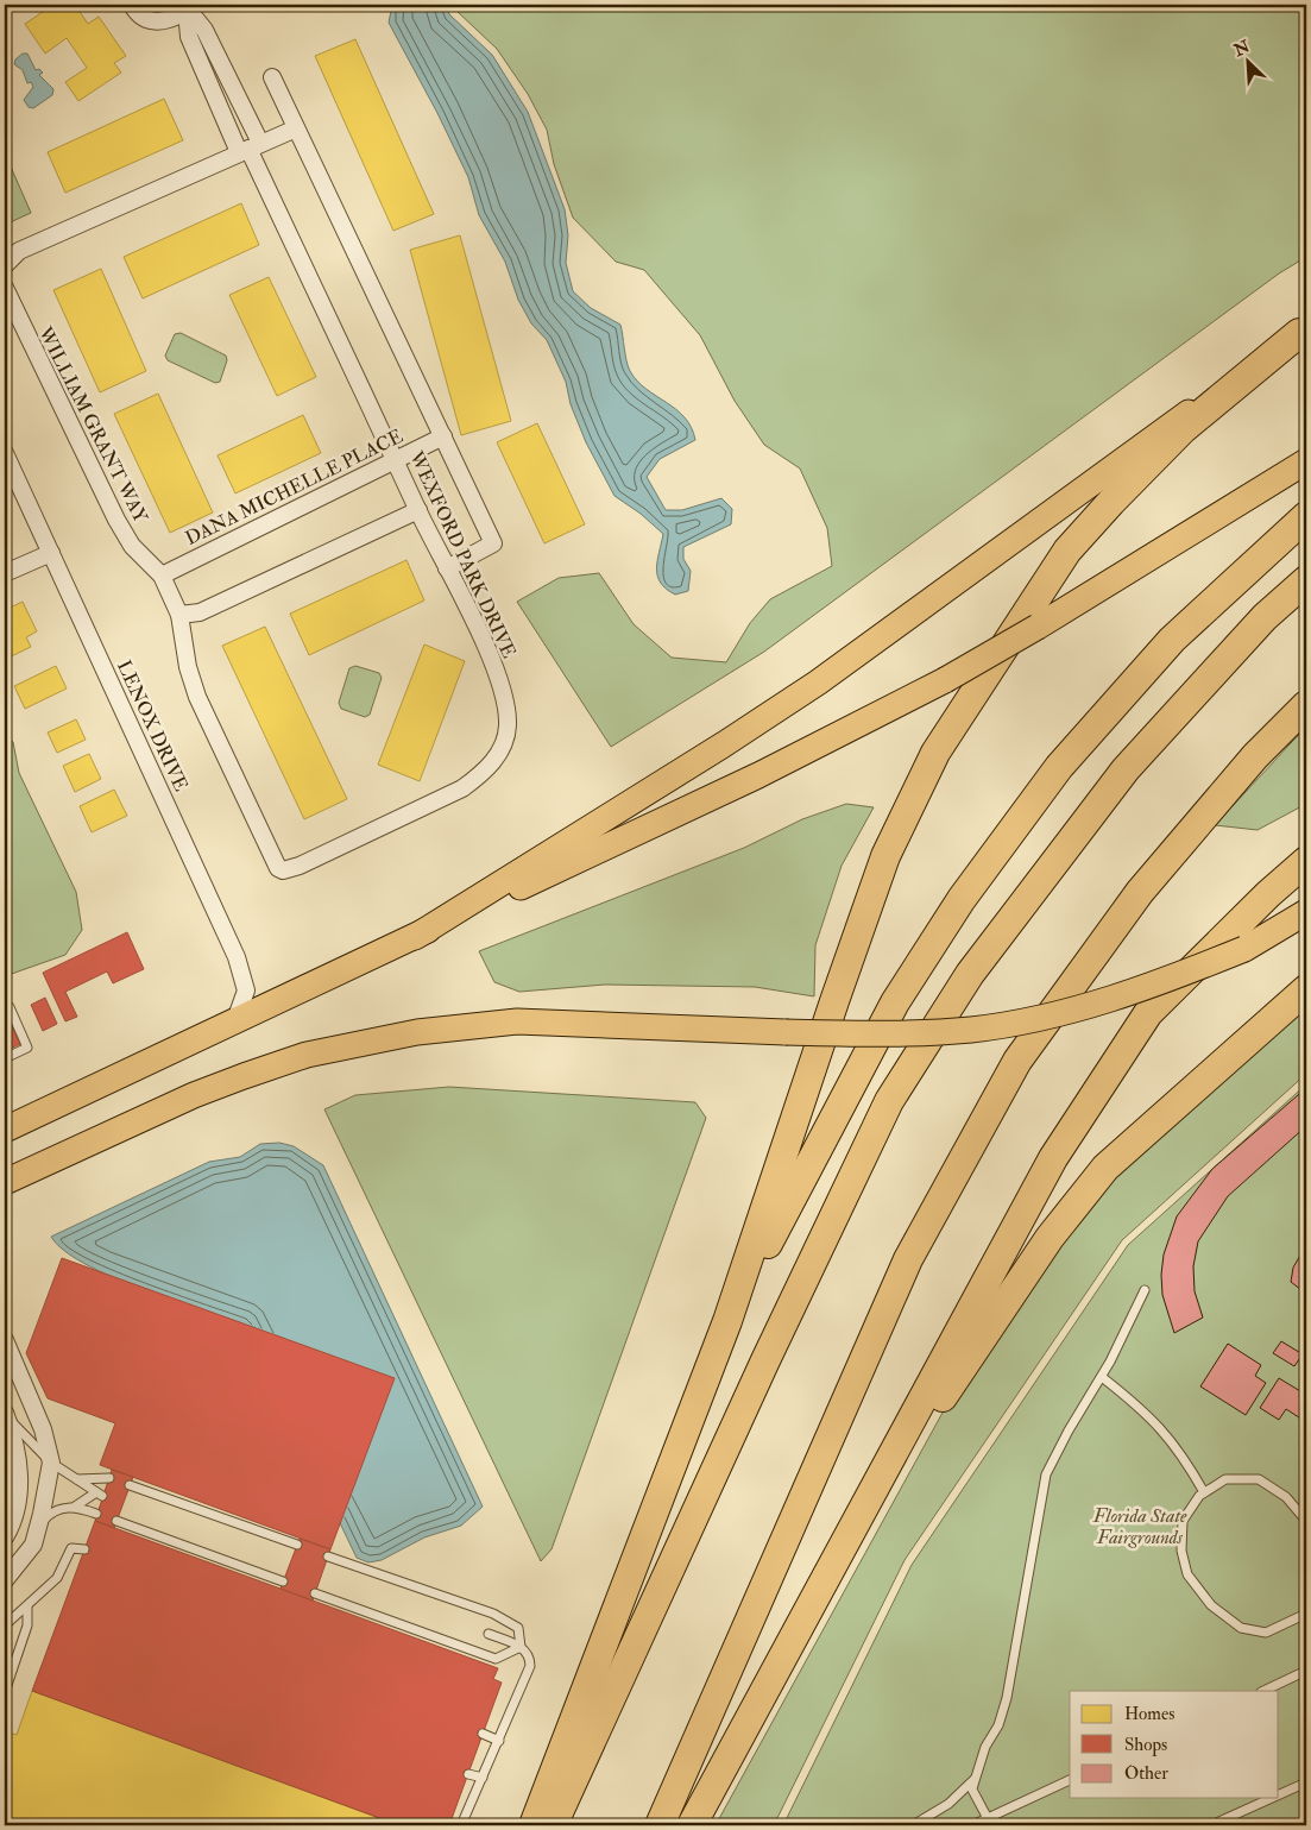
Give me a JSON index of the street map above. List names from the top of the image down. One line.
{"streets":{"street":["WILLIAM GRANT WAY","DANA MICHELLE PLACE","WEXFORD PARK DRIVE","LENOX DRIVE"]},"crossings":[["WILLIAM GRANT WAY","DANA MICHELLE PLACE"],["WILLIAM GRANT WAY","WEXFORD PARK DRIVE"],["DANA MICHELLE PLACE","WEXFORD PARK DRIVE"]],"parks":["Florida State Fairgrounds"],"legend":["Homes","Shops","Other"],"north":"top left"}
